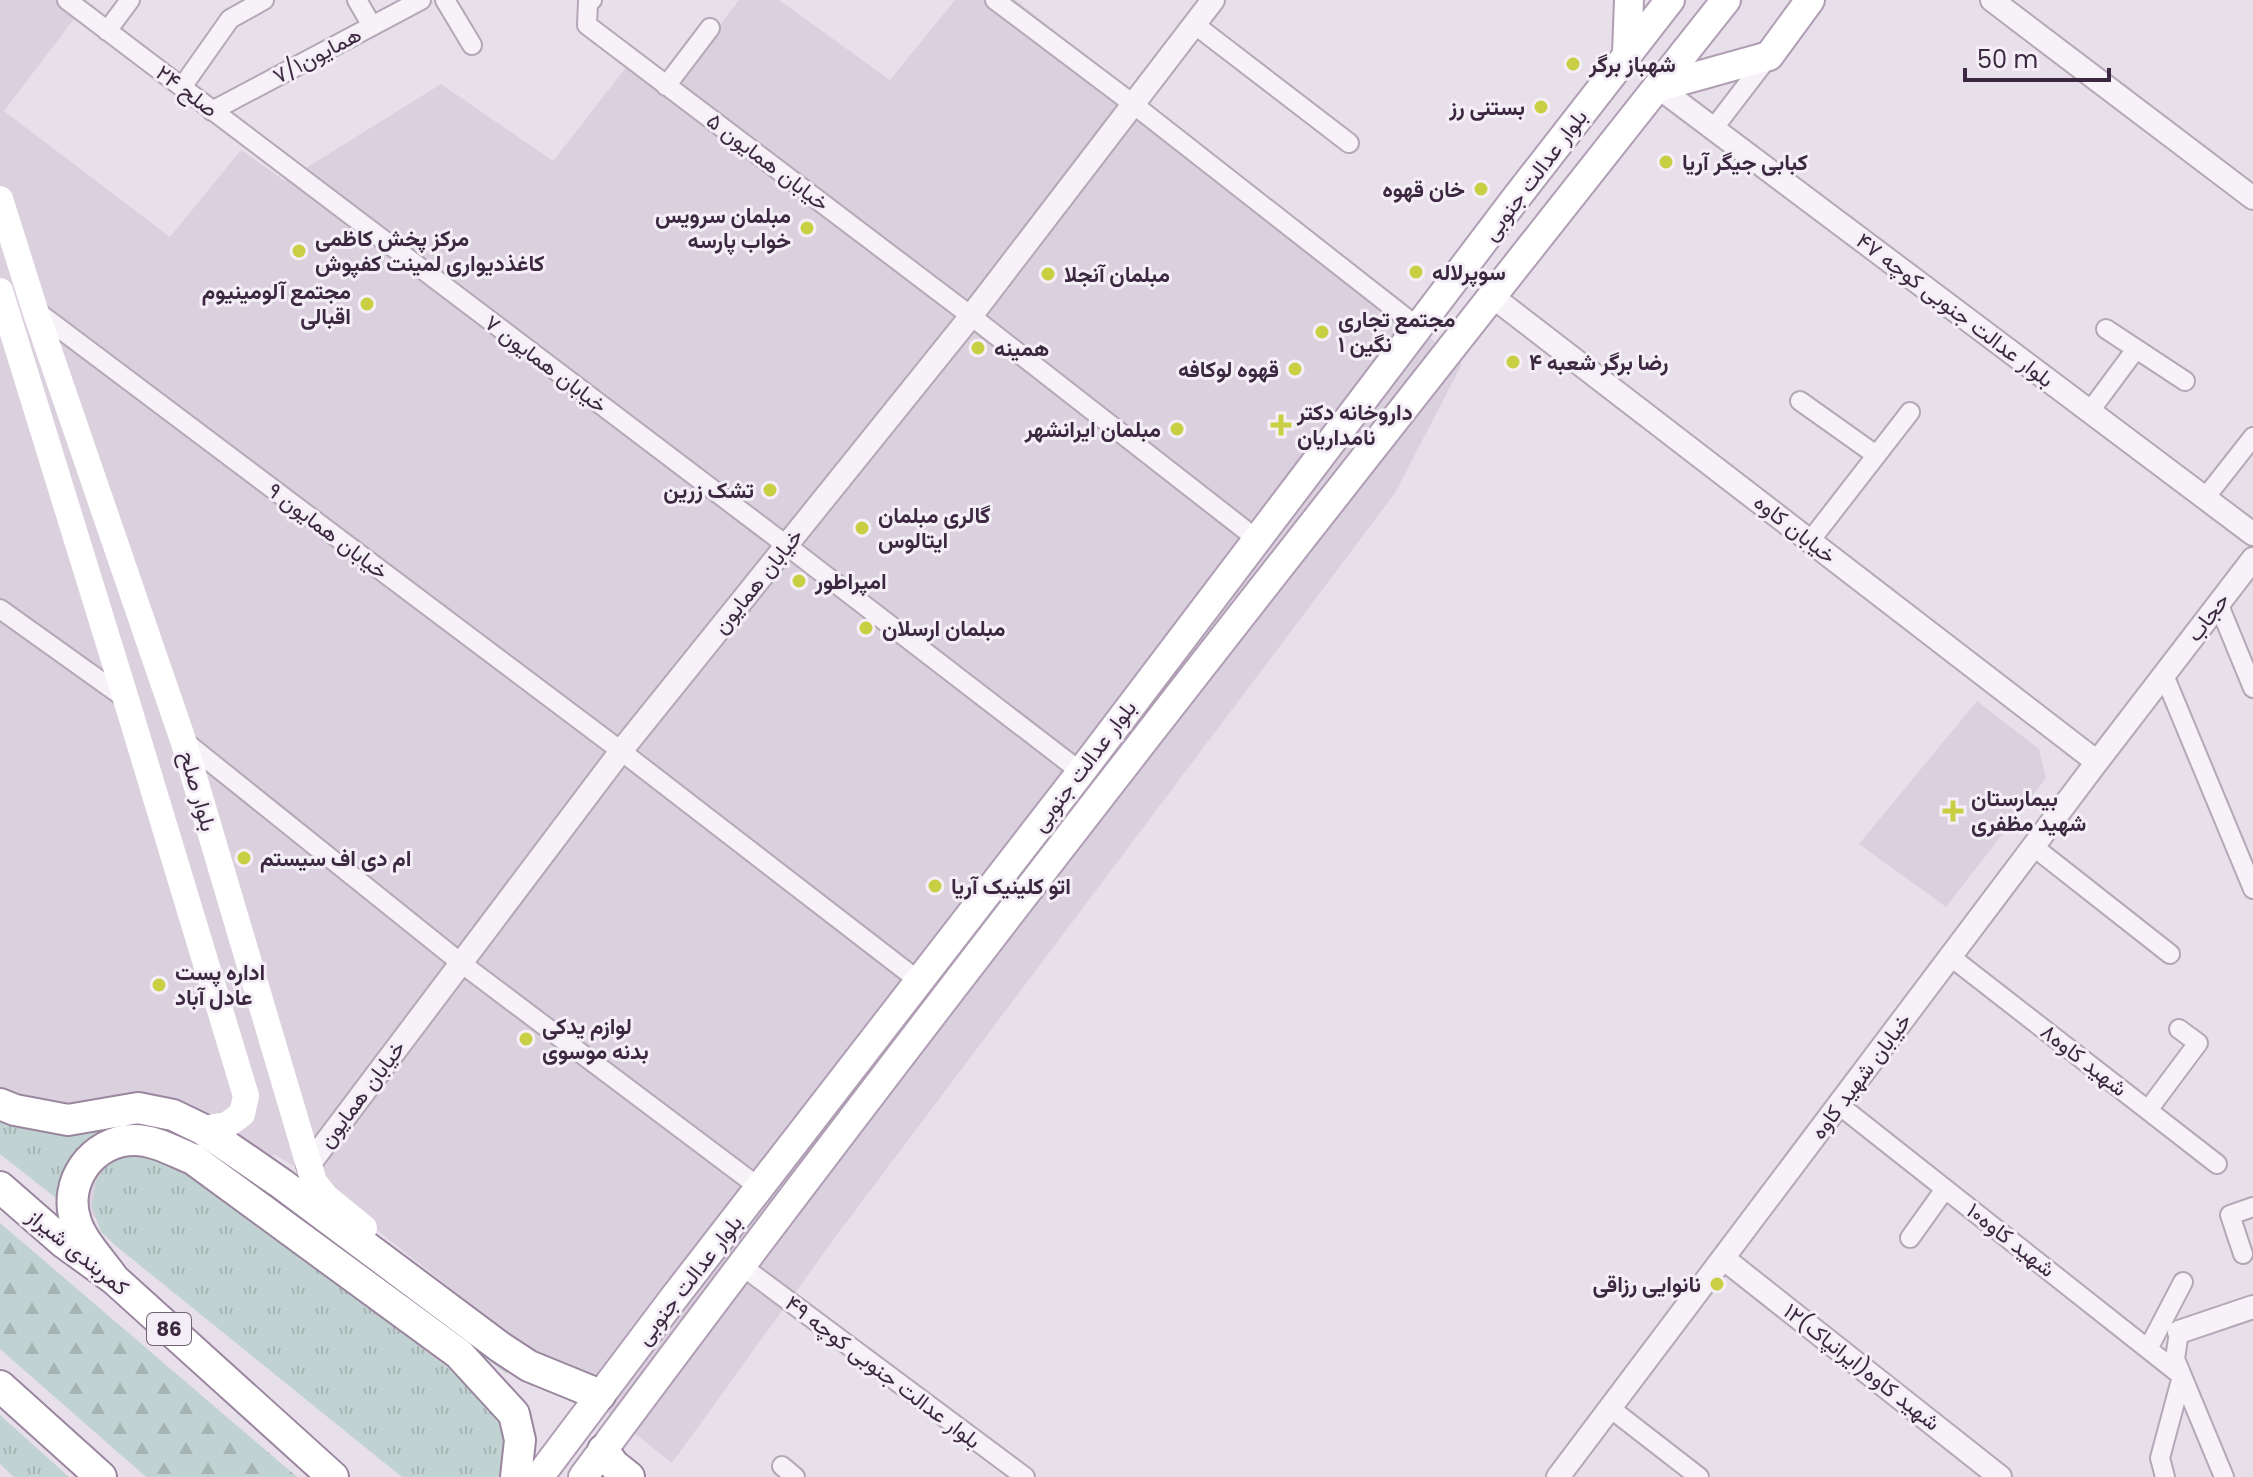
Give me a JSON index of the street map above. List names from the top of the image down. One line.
{"streets":{"highway":["کمربندی شیراز","86"],"main road":["بلوار عدالت جنوبی","بلوار صلح"],"street":["همایون۷/۱","صلح ۲۴","خیابان همایون ۵","بلوار عدالت جنوبی کوچه ۴۷","خیابان همایون ۷","خیابان کاوه","خیابان همایون ۹","خیابان همایون","حجاب","شهید کاوه۸","خیابان شهید کاوه","شهید کاوه۱۰","۱۲شهید کاوه(ایرانپاک)","بلوار عدالت جنوبی کوچه ۴۹"]},"crossings":[["همایون۷/۱","صلح ۲۴"],["صلح ۲۴","خیابان همایون ۷"],["خیابان همایون ۵","بلوار عدالت جنوبی"],["خیابان همایون ۵","خیابان همایون"],["بلوار عدالت جنوبی","بلوار عدالت جنوبی کوچه ۴۷"],["بلوار عدالت جنوبی","خیابان همایون ۷"],["بلوار عدالت جنوبی","خیابان کاوه"],["بلوار عدالت جنوبی","خیابان همایون ۹"],["بلوار عدالت جنوبی","بلوار عدالت جنوبی کوچه ۴۹"],["خیابان همایون ۷","خیابان همایون"],["خیابان کاوه","خیابان شهید کاوه"],["خیابان همایون ۹","خیابان همایون"],["خیابان همایون ۹","بلوار صلح"],["خیابان همایون","بلوار صلح"],["حجاب","خیابان شهید کاوه"],["شهید کاوه۸","خیابان شهید کاوه"],["خیابان شهید کاوه","شهید کاوه۱۰"],["خیابان شهید کاوه","۱۲شهید کاوه(ایرانپاک)"]],"places":{"other":["شهباز برگر","بستنی رز","کبابی جیگر آریا","خان قهوه","مبلمان سرویس خواب پارسه","مرکز پخش کاظمی کاغذدیواری لمینت کفپوش","سوپرلاله","مبلمان آنجلا","مجتمع آلومینیوم اقبالی","مجتمع تجاری نگین ۱","همینه","رضا برگر شعبه ۴","قهوه لوکافه","مبلمان ایرانشهر","تشک زرین","گالری مبلمان ایتالوس","امپراطور","مبلمان ارسلان","ام دی اف سیستم","اتو کلینیک آریا","اداره پست عادل آباد","لوازم یدکی بدنه موسوی","نانوایی رزاقی"],"health":["داروخانه دکتر نامداریان","بیمارستان شهید مظفری"]},"scale_bar":"50 m"}
